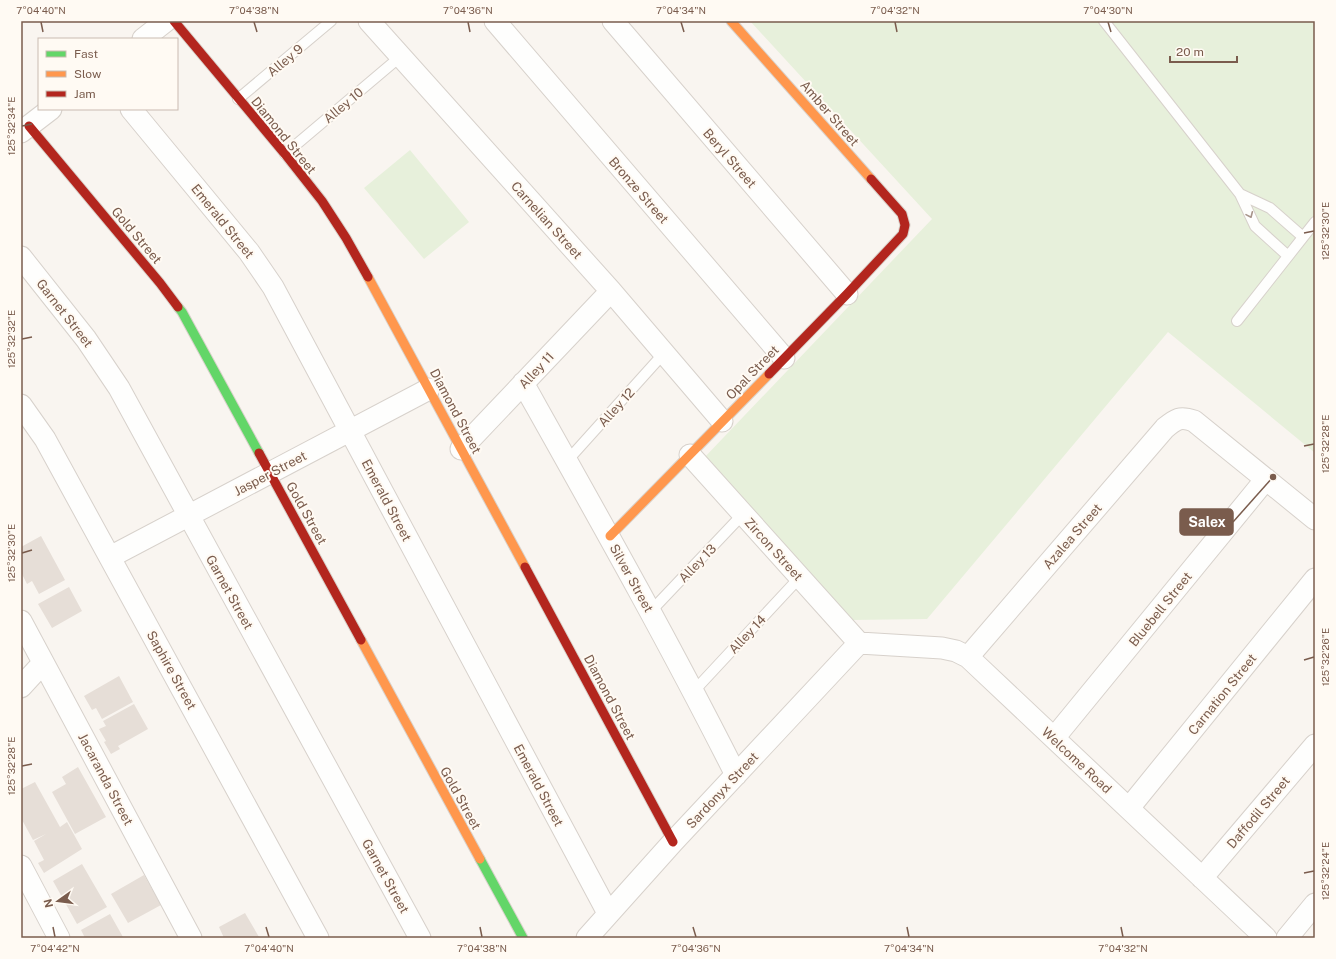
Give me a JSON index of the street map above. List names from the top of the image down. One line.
{"streets":{"street":["Amber Street","Diamond Street","Beryl Street","Bronze Street","Carnelian Street","Emerald Street","Gold Street","Garnet Street","Alley 11","Opal Street","Jasper Street","Azalea Street","Zircon Street","Silver Street","Bluebell Street","Saphire Street","Carnation Street","Welcome Road","Jacaranda Street","Sardonyx Street","Daffodil Street"],"lane":["Alley 9","Alley 10","Alley 12","Alley 13","Alley 14"]},"crossings":[["Alley 9","Diamond Street"],["Alley 10","Diamond Street"],["Alley 10","Carnelian Street"],["Amber Street","Opal Street"],["Diamond Street","Alley 11"],["Diamond Street","Jasper Street"],["Diamond Street","Sardonyx Street"],["Beryl Street","Opal Street"],["Bronze Street","Opal Street"],["Carnelian Street","Alley 11"],["Carnelian Street","Opal Street"],["Carnelian Street","Alley 12"],["Emerald Street","Jasper Street"],["Emerald Street","Sardonyx Street"],["Gold Street","Jasper Street"],["Garnet Street","Jasper Street"],["Alley 11","Silver Street"],["Opal Street","Zircon Street"],["Opal Street","Silver Street"],["Alley 12","Silver Street"],["Jasper Street","Saphire Street"],["Azalea Street","Bluebell Street"],["Azalea Street","Welcome Road"],["Zircon Street","Alley 13"],["Zircon Street","Alley 14"],["Zircon Street","Welcome Road"],["Zircon Street","Sardonyx Street"],["Alley 13","Silver Street"],["Silver Street","Alley 14"],["Silver Street","Sardonyx Street"],["Bluebell Street","Welcome Road"],["Carnation Street","Welcome Road"],["Welcome Road","Sardonyx Street"],["Welcome Road","Daffodil Street"]],"places":["Salex"],"legend":["Fast","Slow","Jam"],"scale_bar":"20 m","north":"left","coordinates":["7°04'40\"N","7°04'38\"N","7°04'36\"N","7°04'34\"N","7°04'32\"N","7°04'30\"N","125°32'34\"E","125°32'30\"E","125°32'32\"E","125°32'28\"E","125°32'26\"E","125°32'24\"E","7°04'42\"N"]}
